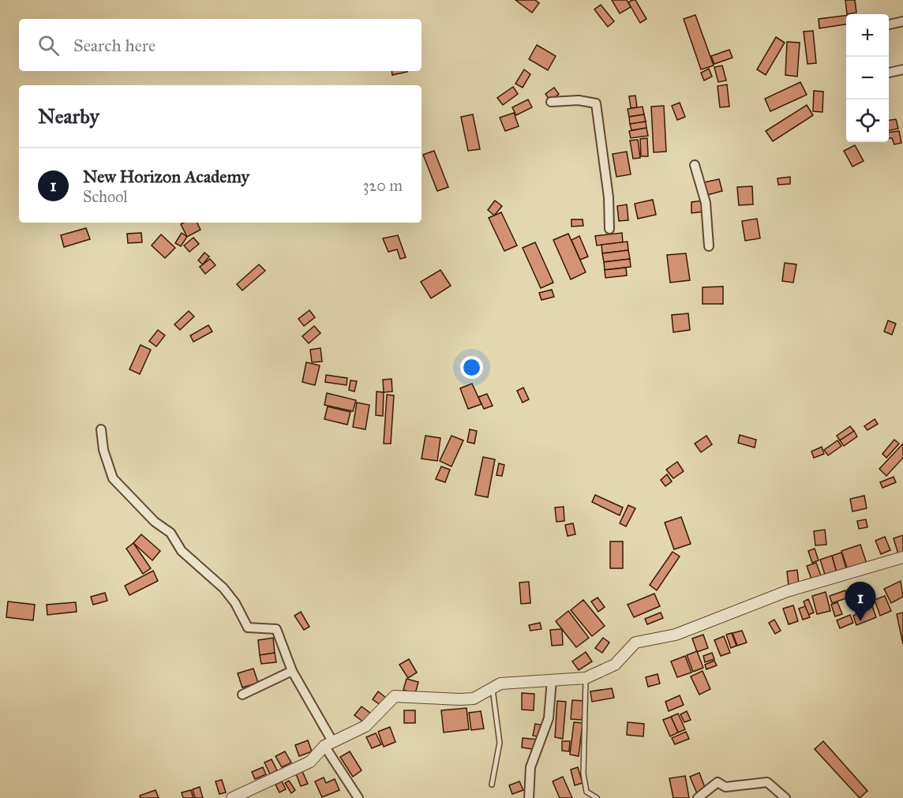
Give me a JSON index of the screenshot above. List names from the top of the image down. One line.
{"page":{"map_buttons":["+","−"],"search":"Search here","heading":"Nearby","list":[{"mark":"1","name":"New Horizon Academy","note":"School","value":"320 m"}],"pins":"1"}}
